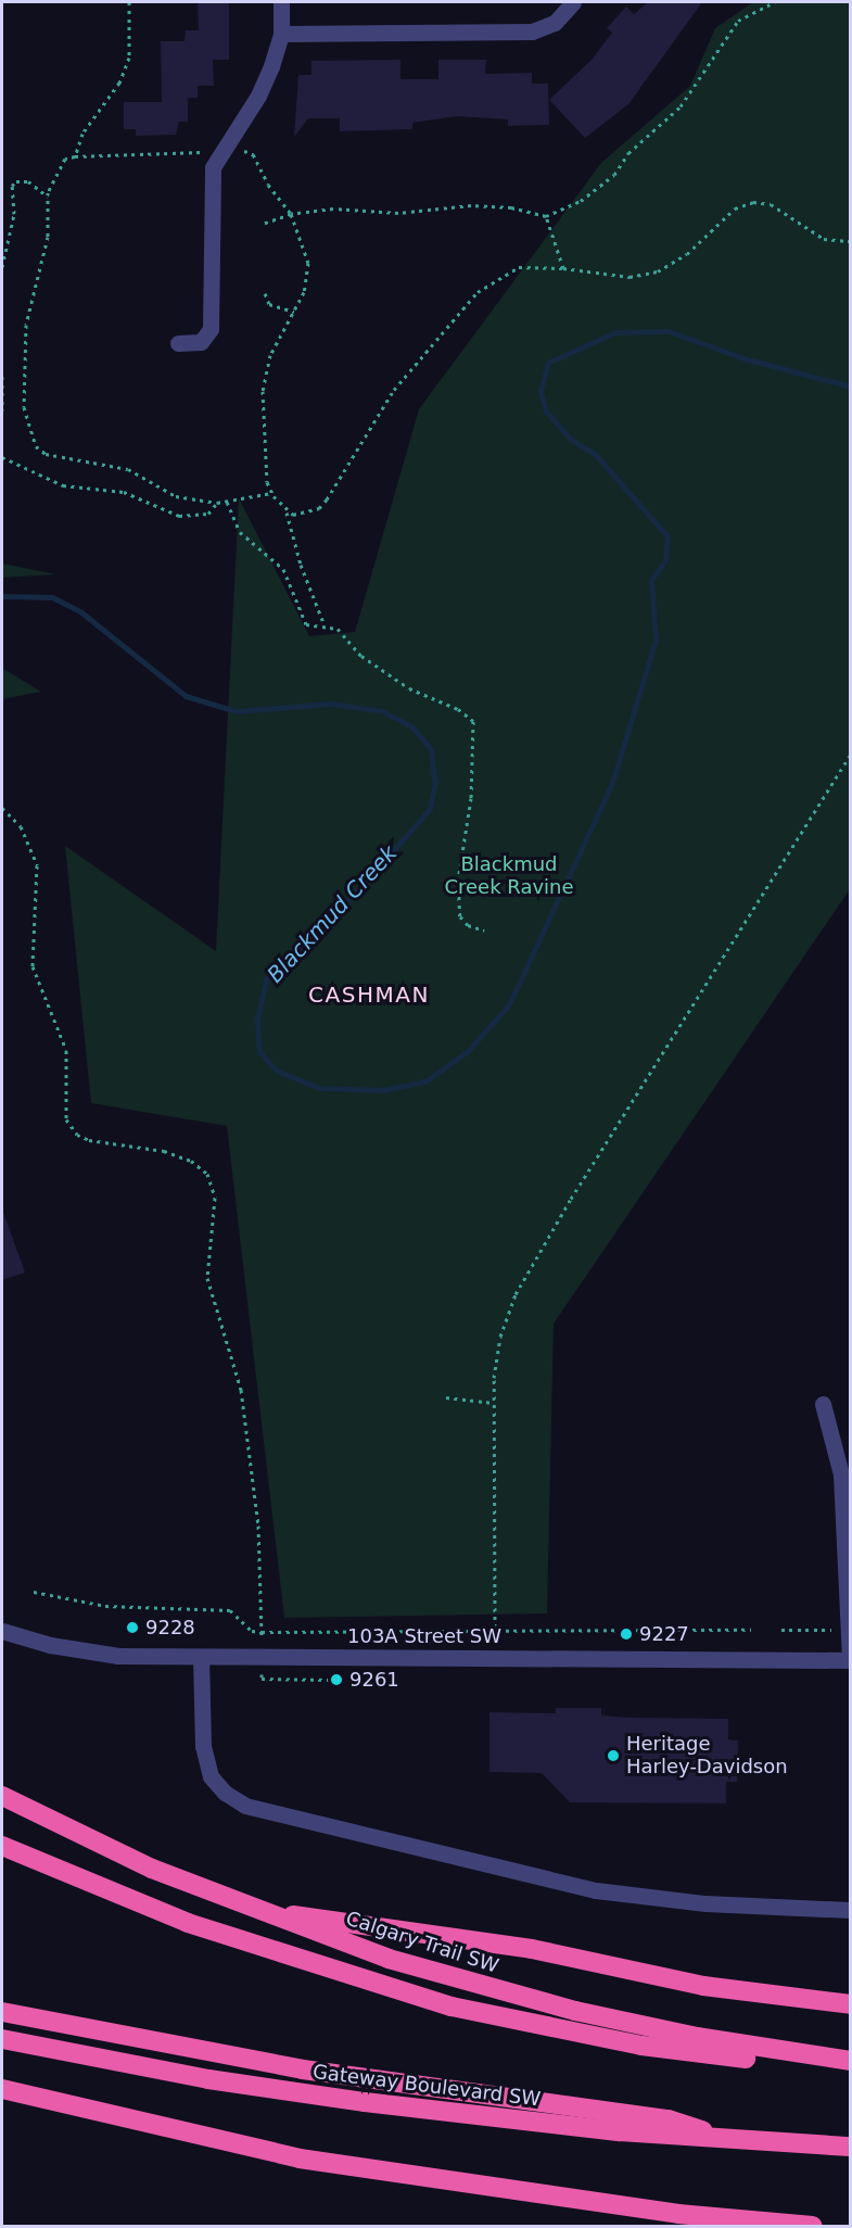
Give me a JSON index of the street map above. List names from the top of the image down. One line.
{"streets":{"highway":["Calgary Trail SW","Gateway Boulevard SW"],"street":["103A Street SW"]},"districts":["CASHMAN"],"water":["Blackmud Creek"],"parks":["Blackmud Creek Ravine"],"places":["9228","9227","9261","Heritage Harley-Davidson"]}
